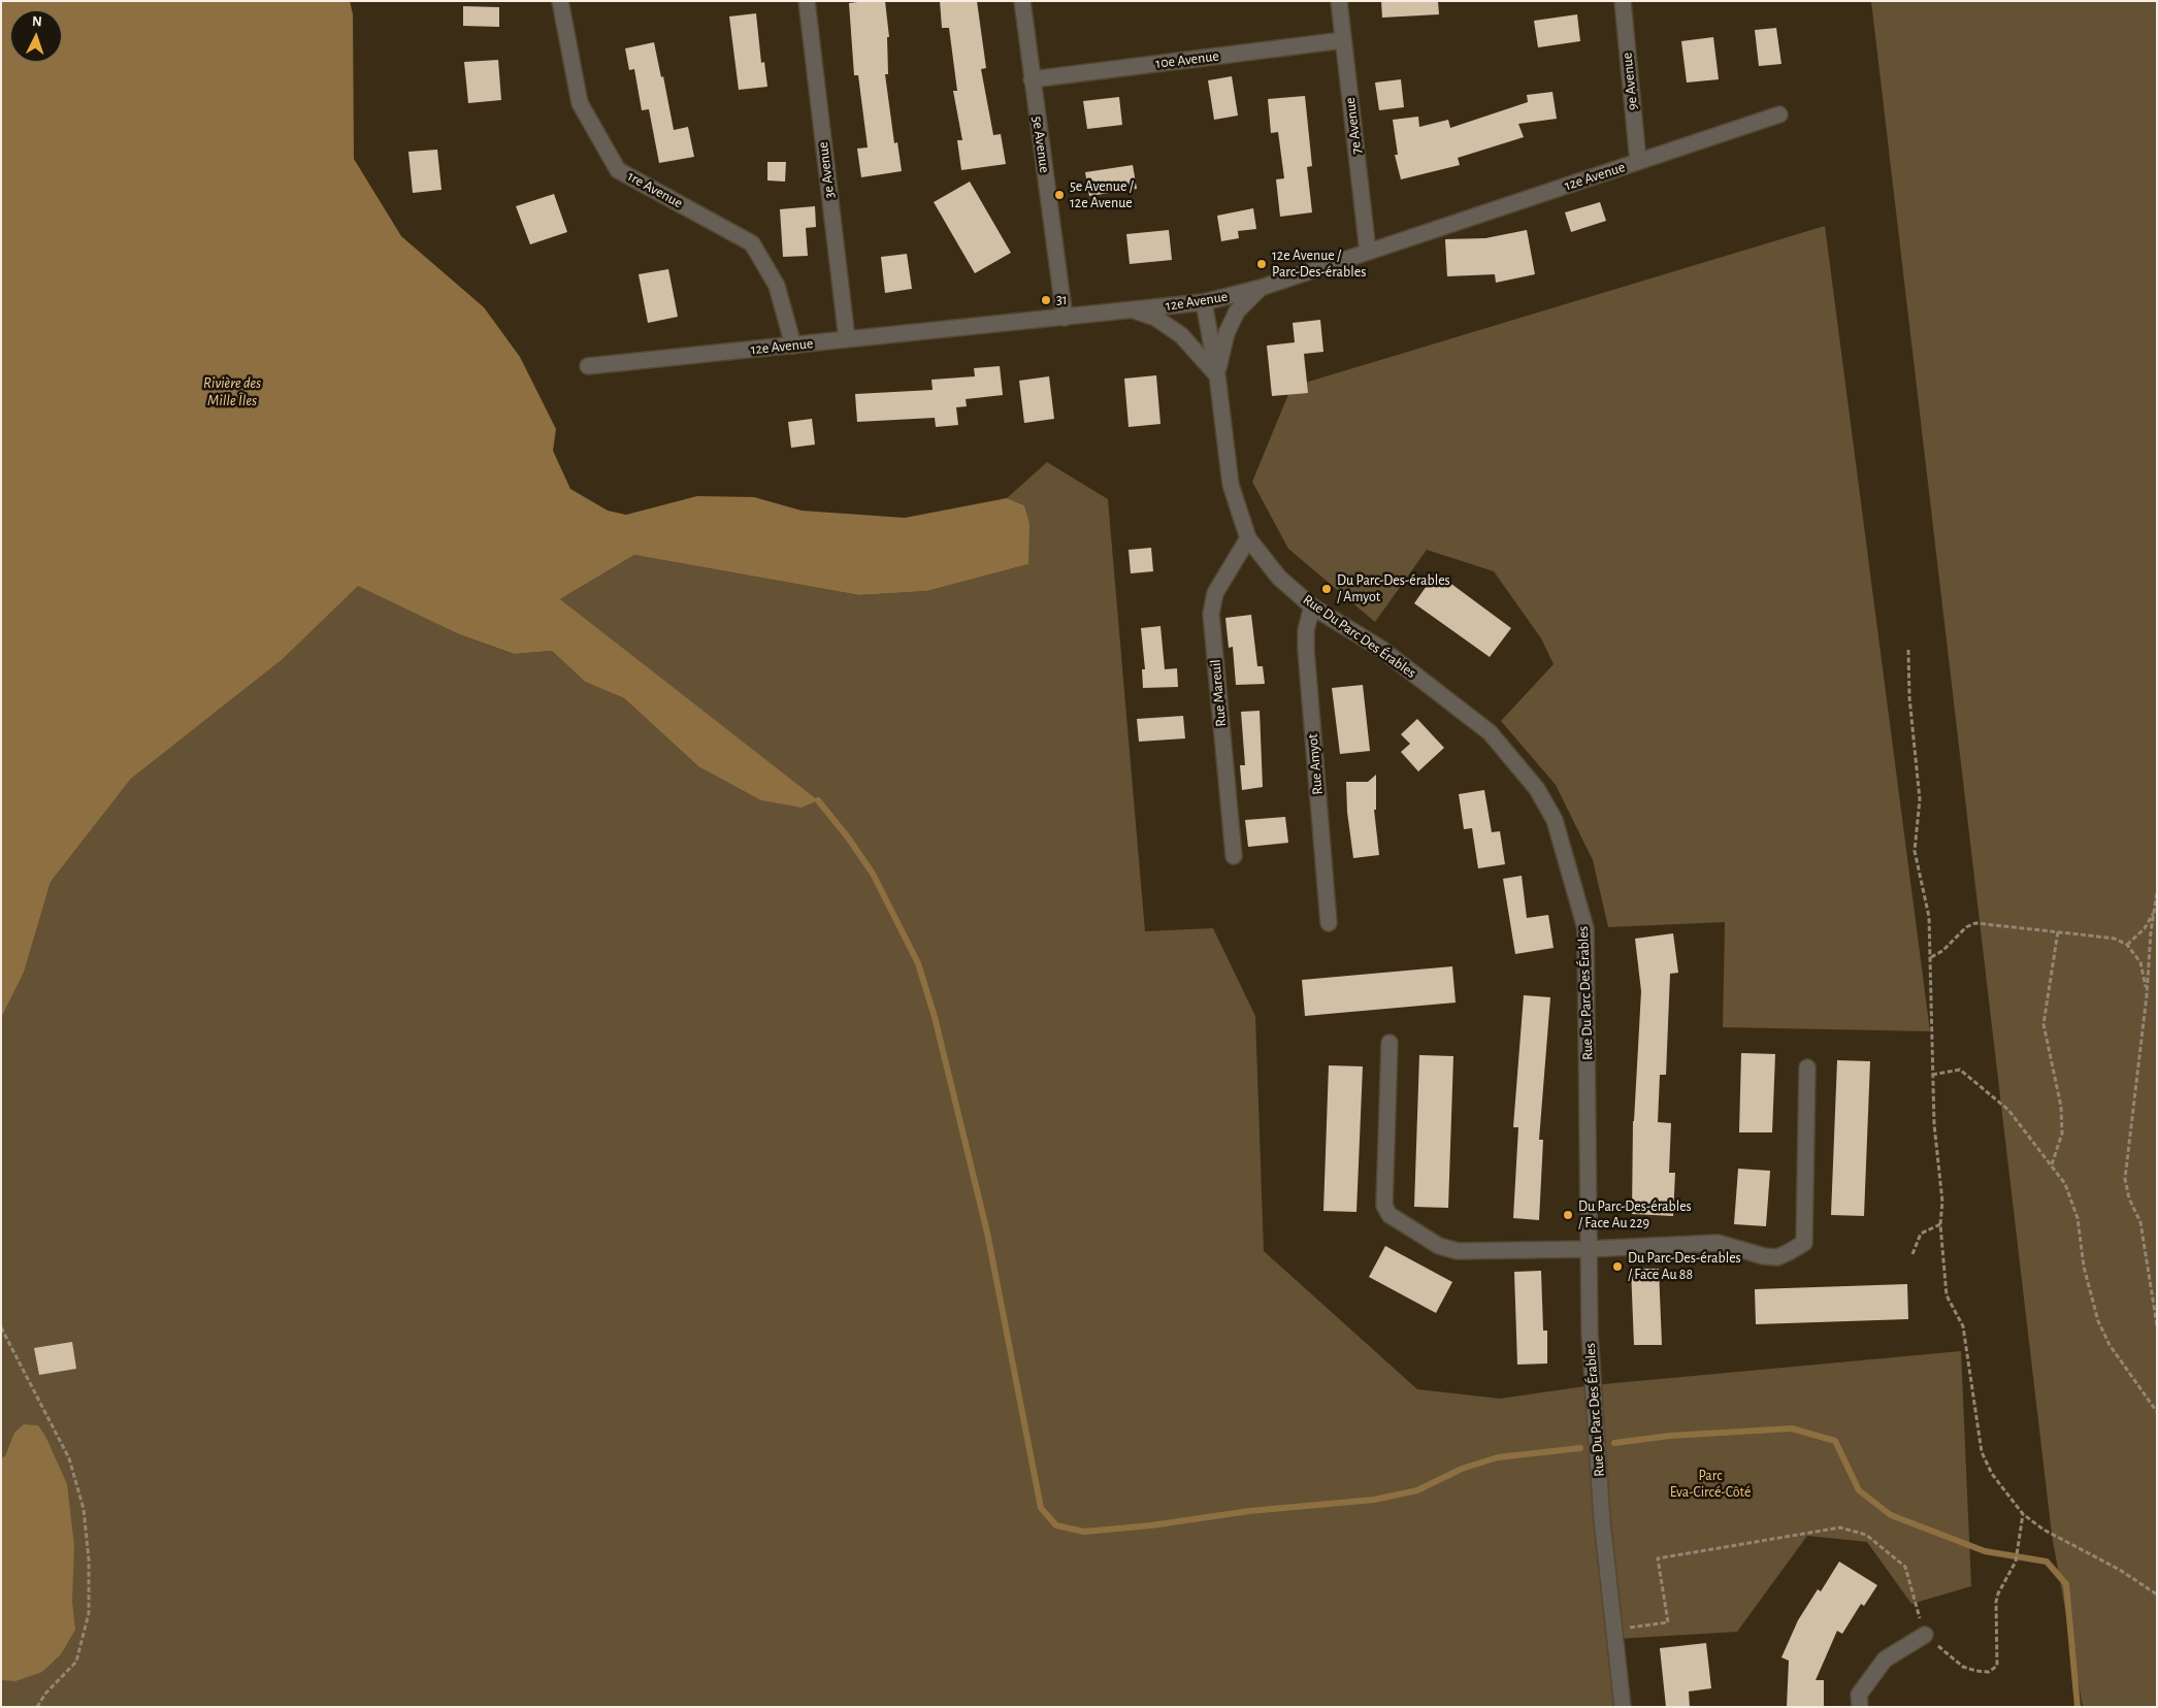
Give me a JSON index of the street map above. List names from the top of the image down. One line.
{"streets":{"street":["10e Avenue","9e Avenue","7e Avenue","5e Avenue","3e Avenue","12e Avenue","1re Avenue","Rue Du Parc Des Érables","Rue Mareuil","Rue Amyot"]},"crossings":[["10e Avenue","7e Avenue"],["10e Avenue","5e Avenue"],["9e Avenue","12e Avenue"],["7e Avenue","12e Avenue"],["5e Avenue","12e Avenue"],["3e Avenue","12e Avenue"],["12e Avenue","1re Avenue"],["12e Avenue","Rue Du Parc Des Érables"],["Rue Du Parc Des Érables","Rue Mareuil"],["Rue Du Parc Des Érables","Rue Amyot"]],"water":["Rivière des Mille Îles"],"parks":["Parc Eva-Circé-Côté"],"places":["5e Avenue / 12e Avenue","12e Avenue / Parc-Des-érables","31","Du Parc-Des-érables / Amyot","Du Parc-Des-érables / Face Au 229","Du Parc-Des-érables / Face Au 88"],"north":"top"}
